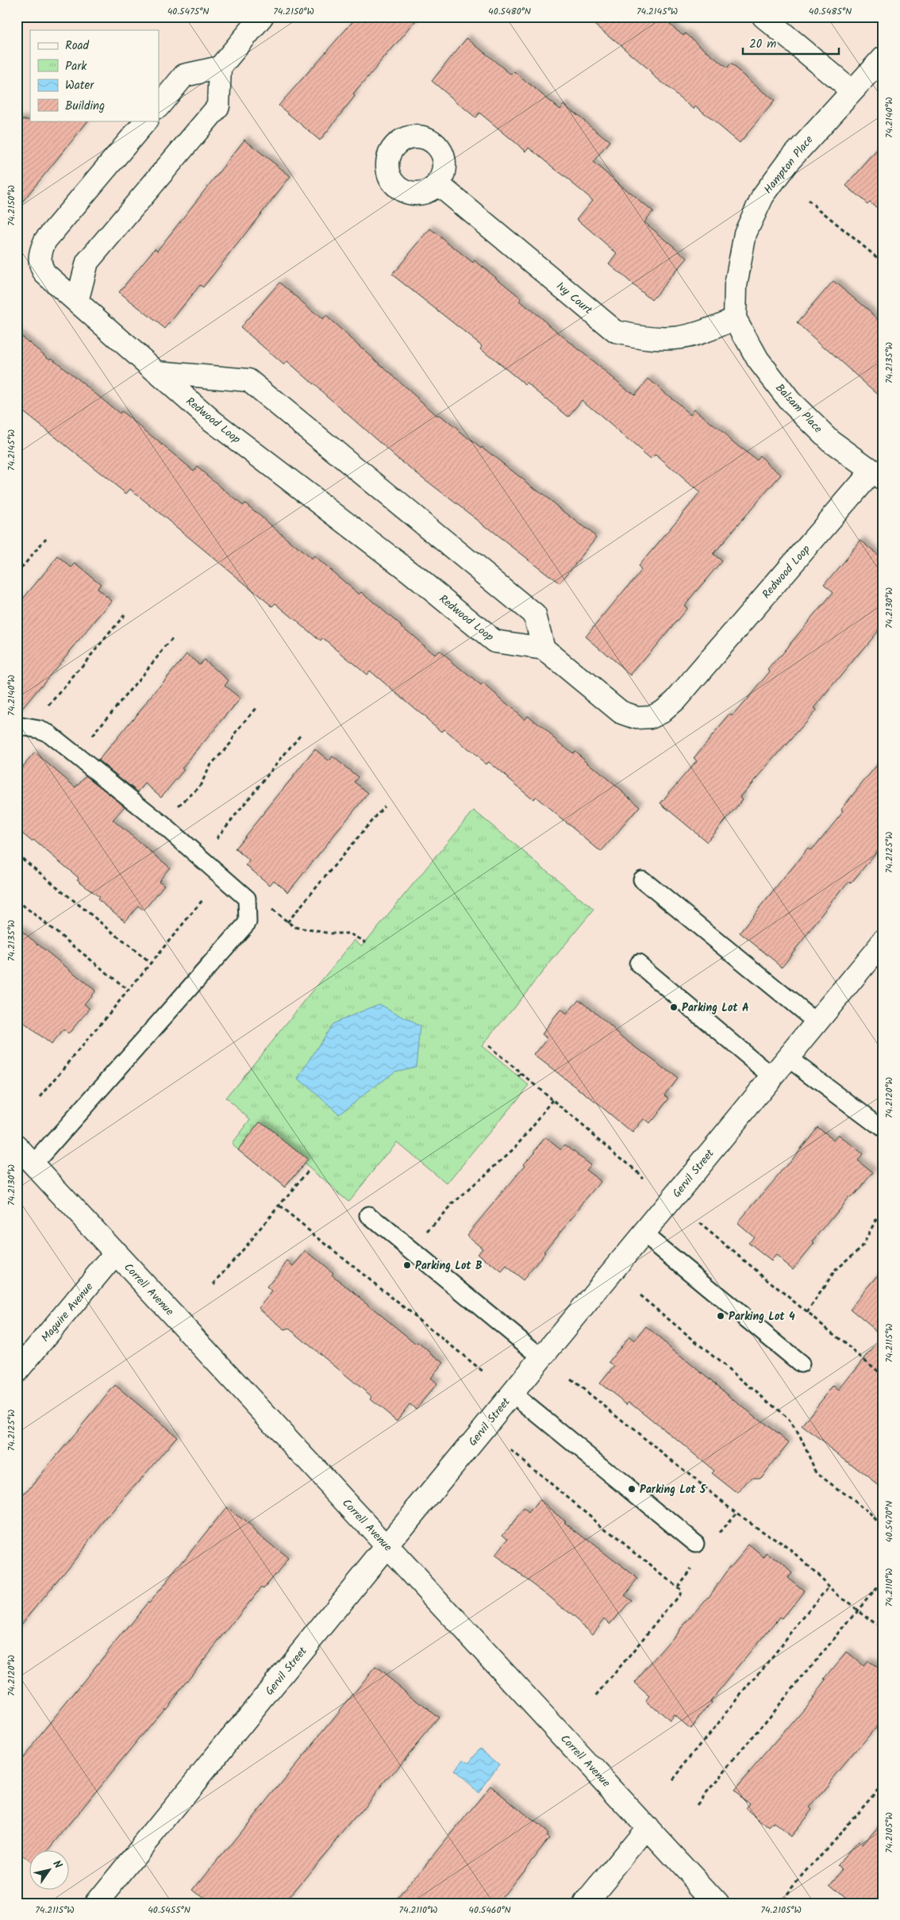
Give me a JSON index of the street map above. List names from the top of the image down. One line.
{"streets":{"street":["Hampton Place","Ivy Court","Balsam Place","Redwood Loop","Gervil Street","Correll Avenue","Maguire Avenue"]},"crossings":[["Hampton Place","Ivy Court"],["Hampton Place","Balsam Place"],["Ivy Court","Balsam Place"],["Balsam Place","Redwood Loop"],["Gervil Street","Correll Avenue"],["Correll Avenue","Maguire Avenue"]],"places":["Parking Lot A","Parking Lot B","Parking Lot 4","Parking Lot 5"],"legend":["Road","Park","Water","Building"],"scale_bar":"20 m","north":"top right","coordinates":["40.5475°N","74.2150°W","40.5480°N","74.2145°W","40.5485°N","74.2140°W","74.2135°W","74.2130°W","74.2125°W","74.2120°W","74.2115°W","40.5470°N","74.2110°W","74.2105°W","40.5455°N","40.5460°N"]}
